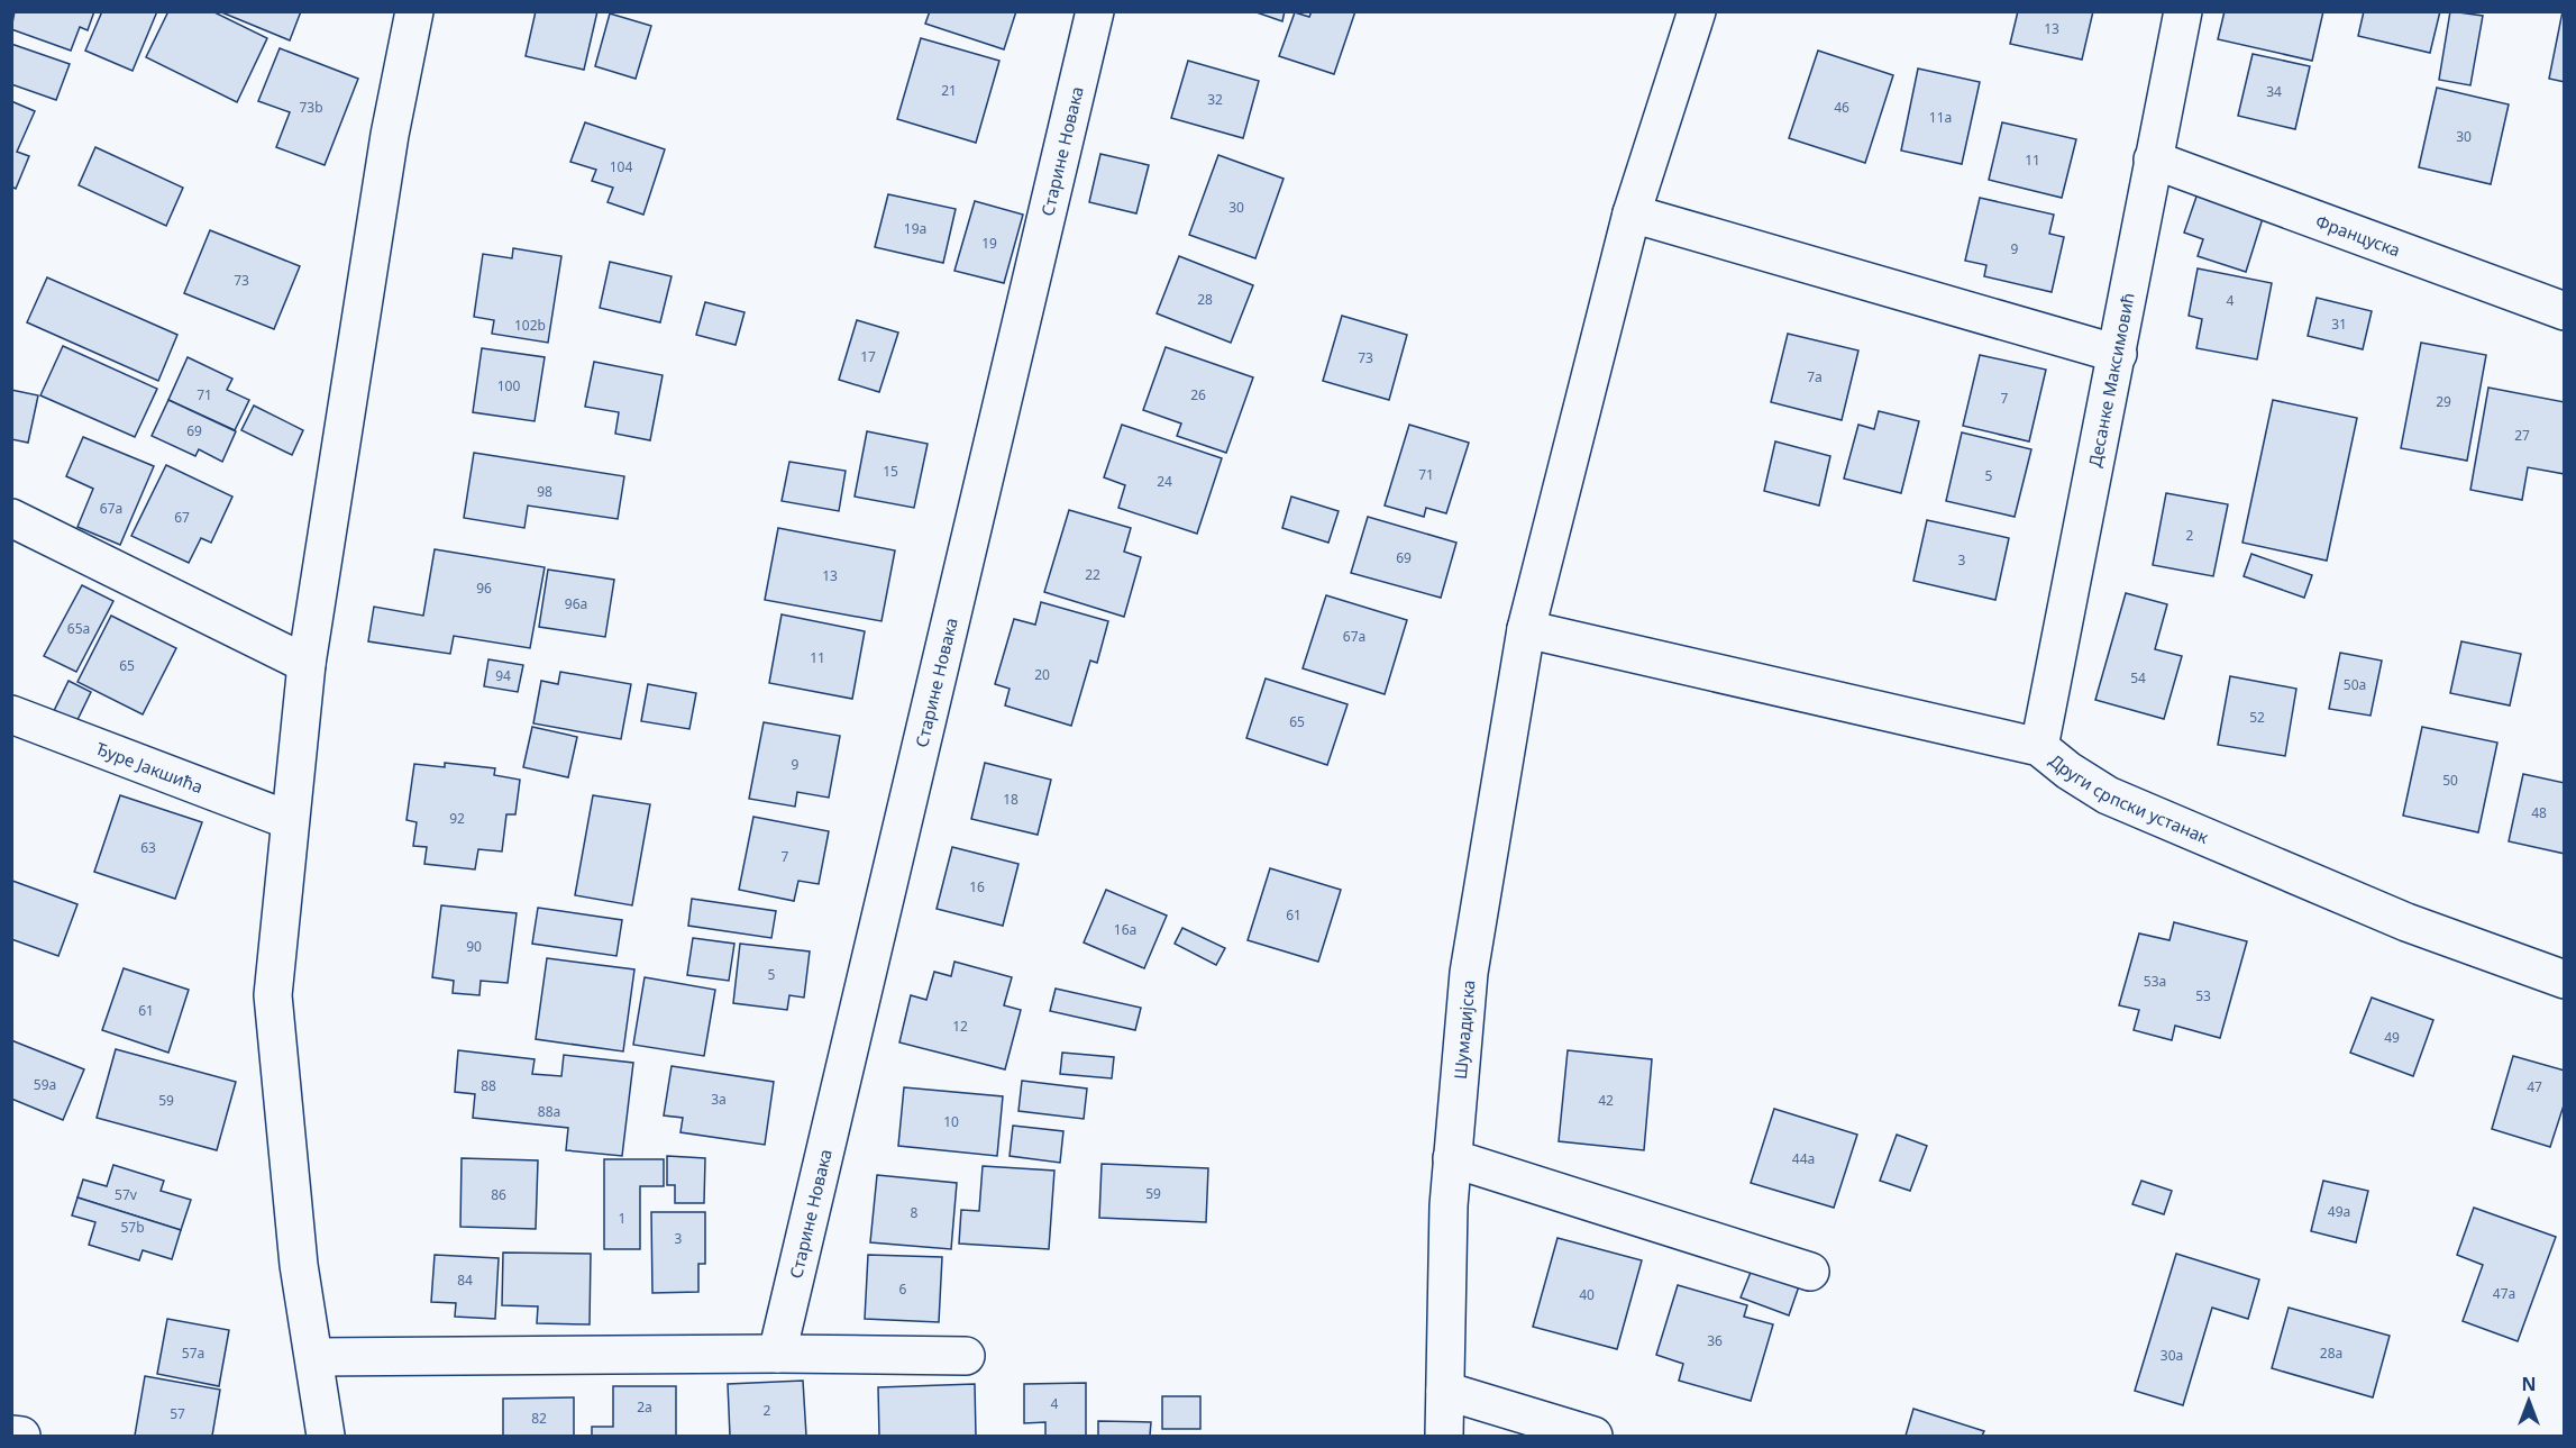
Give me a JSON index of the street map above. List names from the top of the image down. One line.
{"streets":{"street":["Старине Новака","Француска","Десанке Максимовић","Ђуре Јакшића","Други српски устанак","Шумадијска"]},"crossings":[["Француска","Десанке Максимовић"],["Десанке Максимовић","Други српски устанак"],["Други српски устанак","Шумадијска"]],"house_numbers":["13","21","34","32","73b","46","11a","30","11","104","30","19a","19","9","73","28","4","31","102b","17","73","7a","100","71","26","7","29","69","27","15","71","5","24","98","67a","67","2","69","3","22","13","96","96a","65a","67a","11","65","20","94","54","50a","52","65","9","50","18","48","92","63","7","16","61","16a","90","5","53a","53","61","12","49","59a","88","47","3a","59","42","88a","10","44a","59","57v","86","49a","8","1","57b","3","84","6","47a","40","36","57a","28a","30a","4","2a","2","57","82"],"north":"top"}
